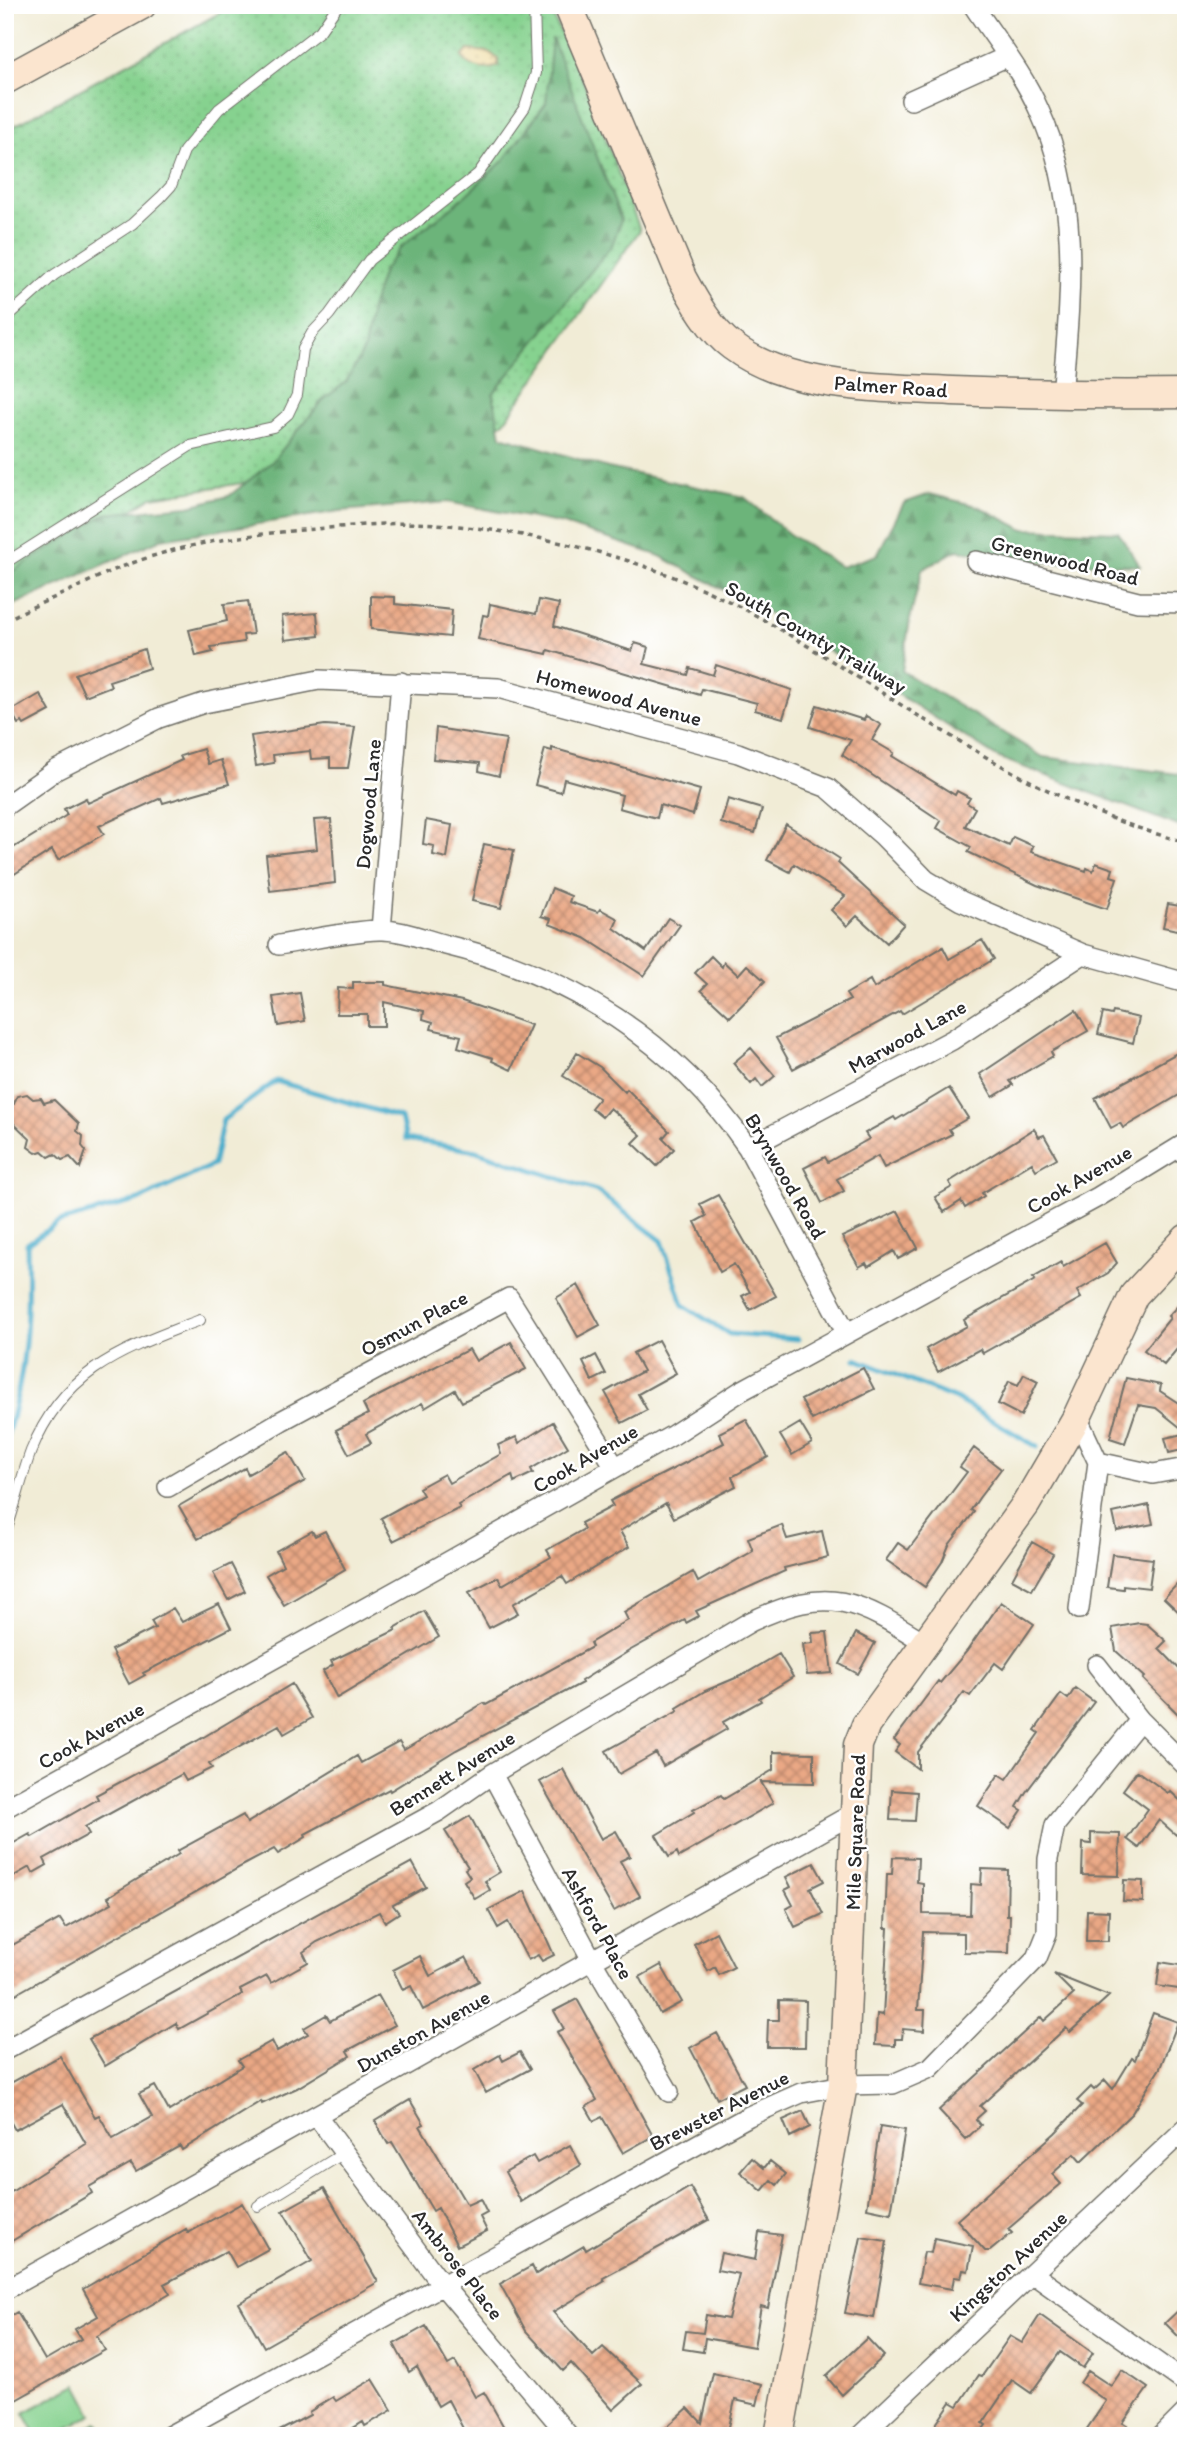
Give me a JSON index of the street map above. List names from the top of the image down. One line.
{"streets":{"street":["Palmer Road","Greenwood Road","Homewood Avenue","Dogwood Lane","Marwood Lane","Brynwood Road","Cook Avenue","Osmun Place","Bennett Avenue","Mile Square Road","Ashford Place","Dunston Avenue","Brewster Avenue","Ambrose Place","Kingston Avenue"],"path":["South County Trailway"]},"crossings":[["Homewood Avenue","Dogwood Lane"],["Homewood Avenue","Marwood Lane"],["Dogwood Lane","Brynwood Road"],["Marwood Lane","Brynwood Road"],["Brynwood Road","Cook Avenue"],["Cook Avenue","Osmun Place"],["Bennett Avenue","Mile Square Road"],["Bennett Avenue","Ashford Place"],["Mile Square Road","Dunston Avenue"],["Mile Square Road","Brewster Avenue"],["Ashford Place","Dunston Avenue"],["Dunston Avenue","Ambrose Place"],["Brewster Avenue","Ambrose Place"]]}
